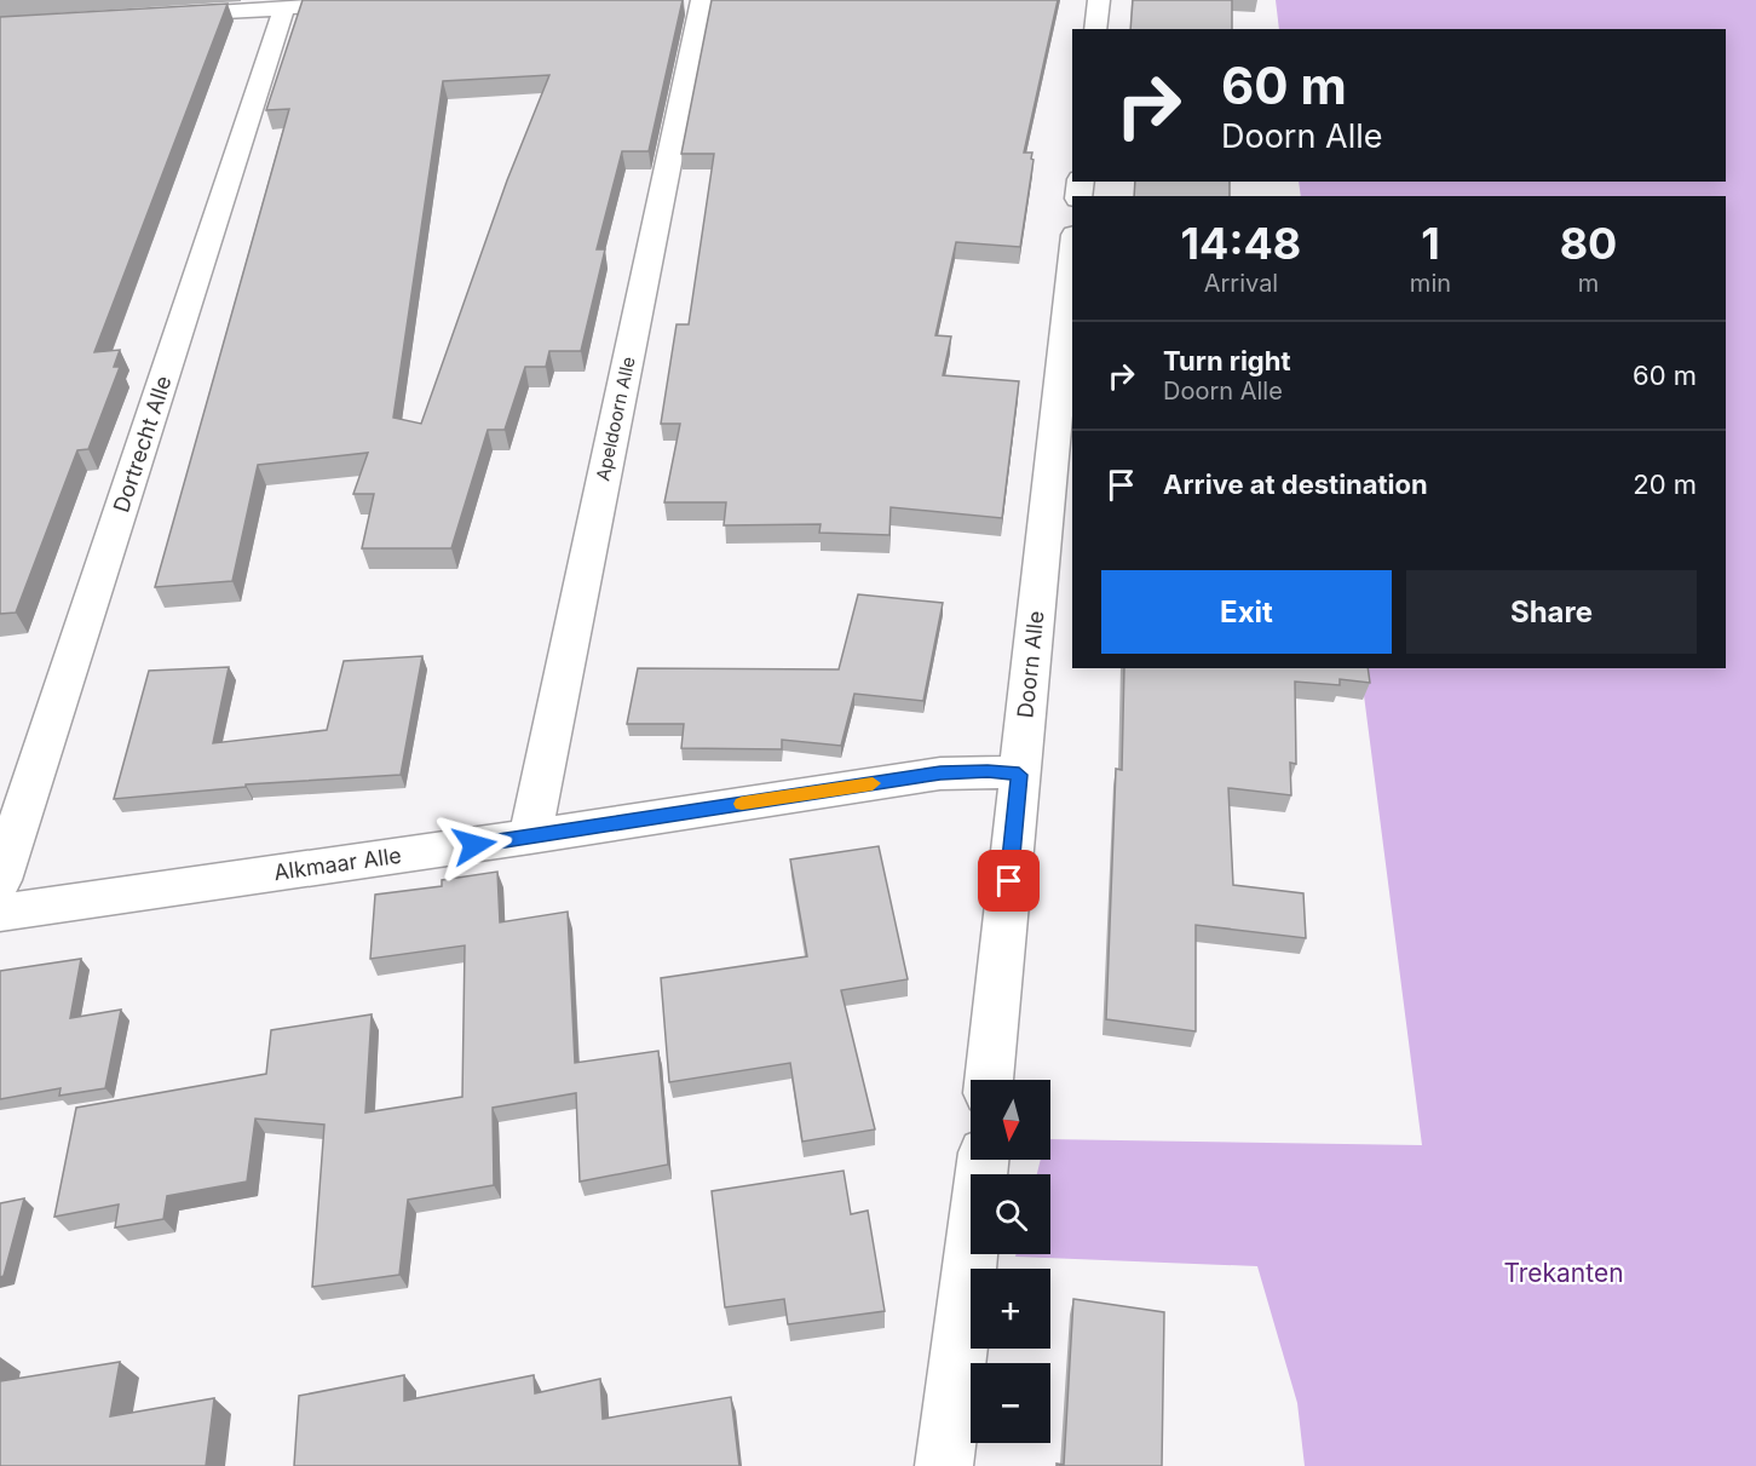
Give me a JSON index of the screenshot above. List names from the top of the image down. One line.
{"streets":{"street":["Apeldoorn Alle","Dortrecht Alle","Doorn Alle","Alkmaar Alle"]},"crossings":[["Apeldoorn Alle","Alkmaar Alle"],["Doorn Alle","Alkmaar Alle"]],"parks":["Trekanten"],"north":"bottom","page":{"turn":["60 m","Doorn Alle"],"eta":["14:48","Arrival","1","min","80","m"],"list":[{"name":"Turn right","note":"Doorn Alle","value":"60 m"},{"name":"Arrive at destination","value":"20 m"}],"buttons":["Exit","Share"],"map_buttons":["+","−"]}}
